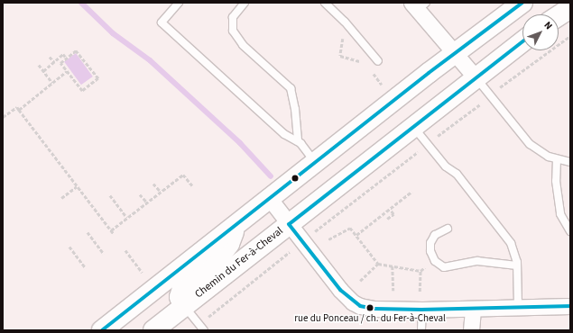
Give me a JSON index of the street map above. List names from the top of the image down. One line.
{"streets":{"street":["Chemin du Fer-à-Cheval"]},"places":["rue du Ponceau / ch. du Fer-à-Cheval"],"north":"top right"}
